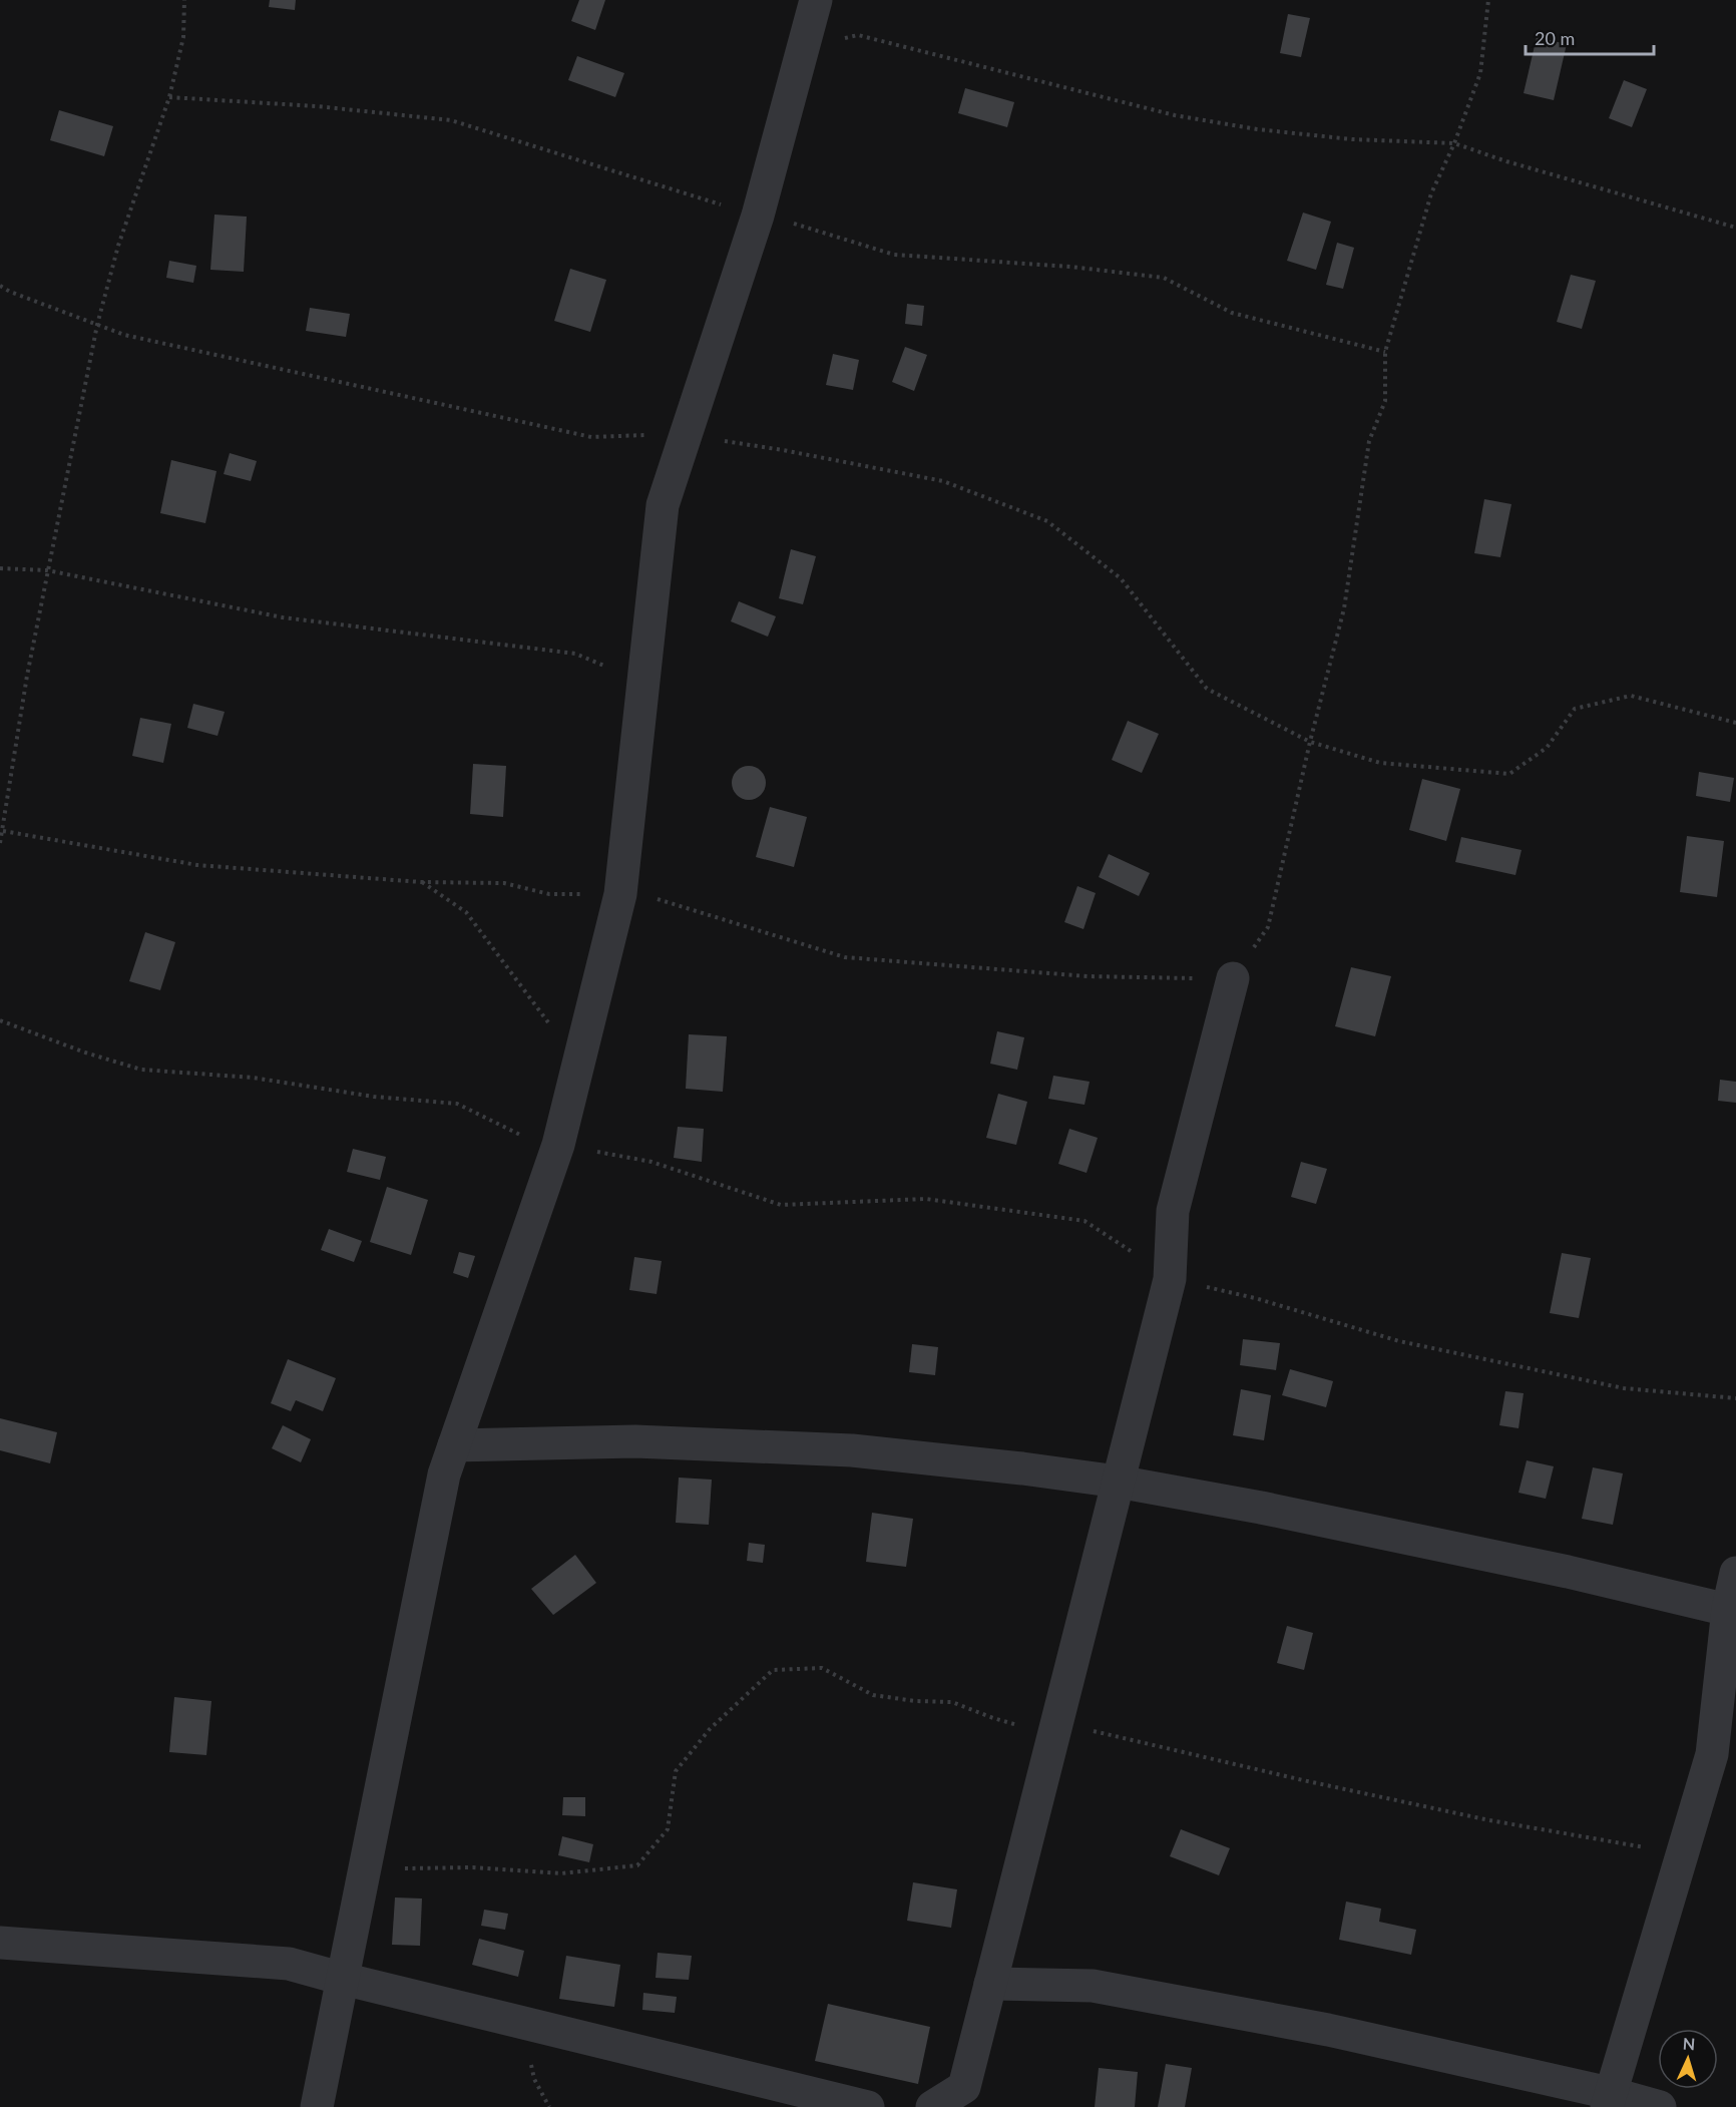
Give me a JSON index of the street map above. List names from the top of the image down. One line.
{"scale_bar":"20 m","north":"top"}
